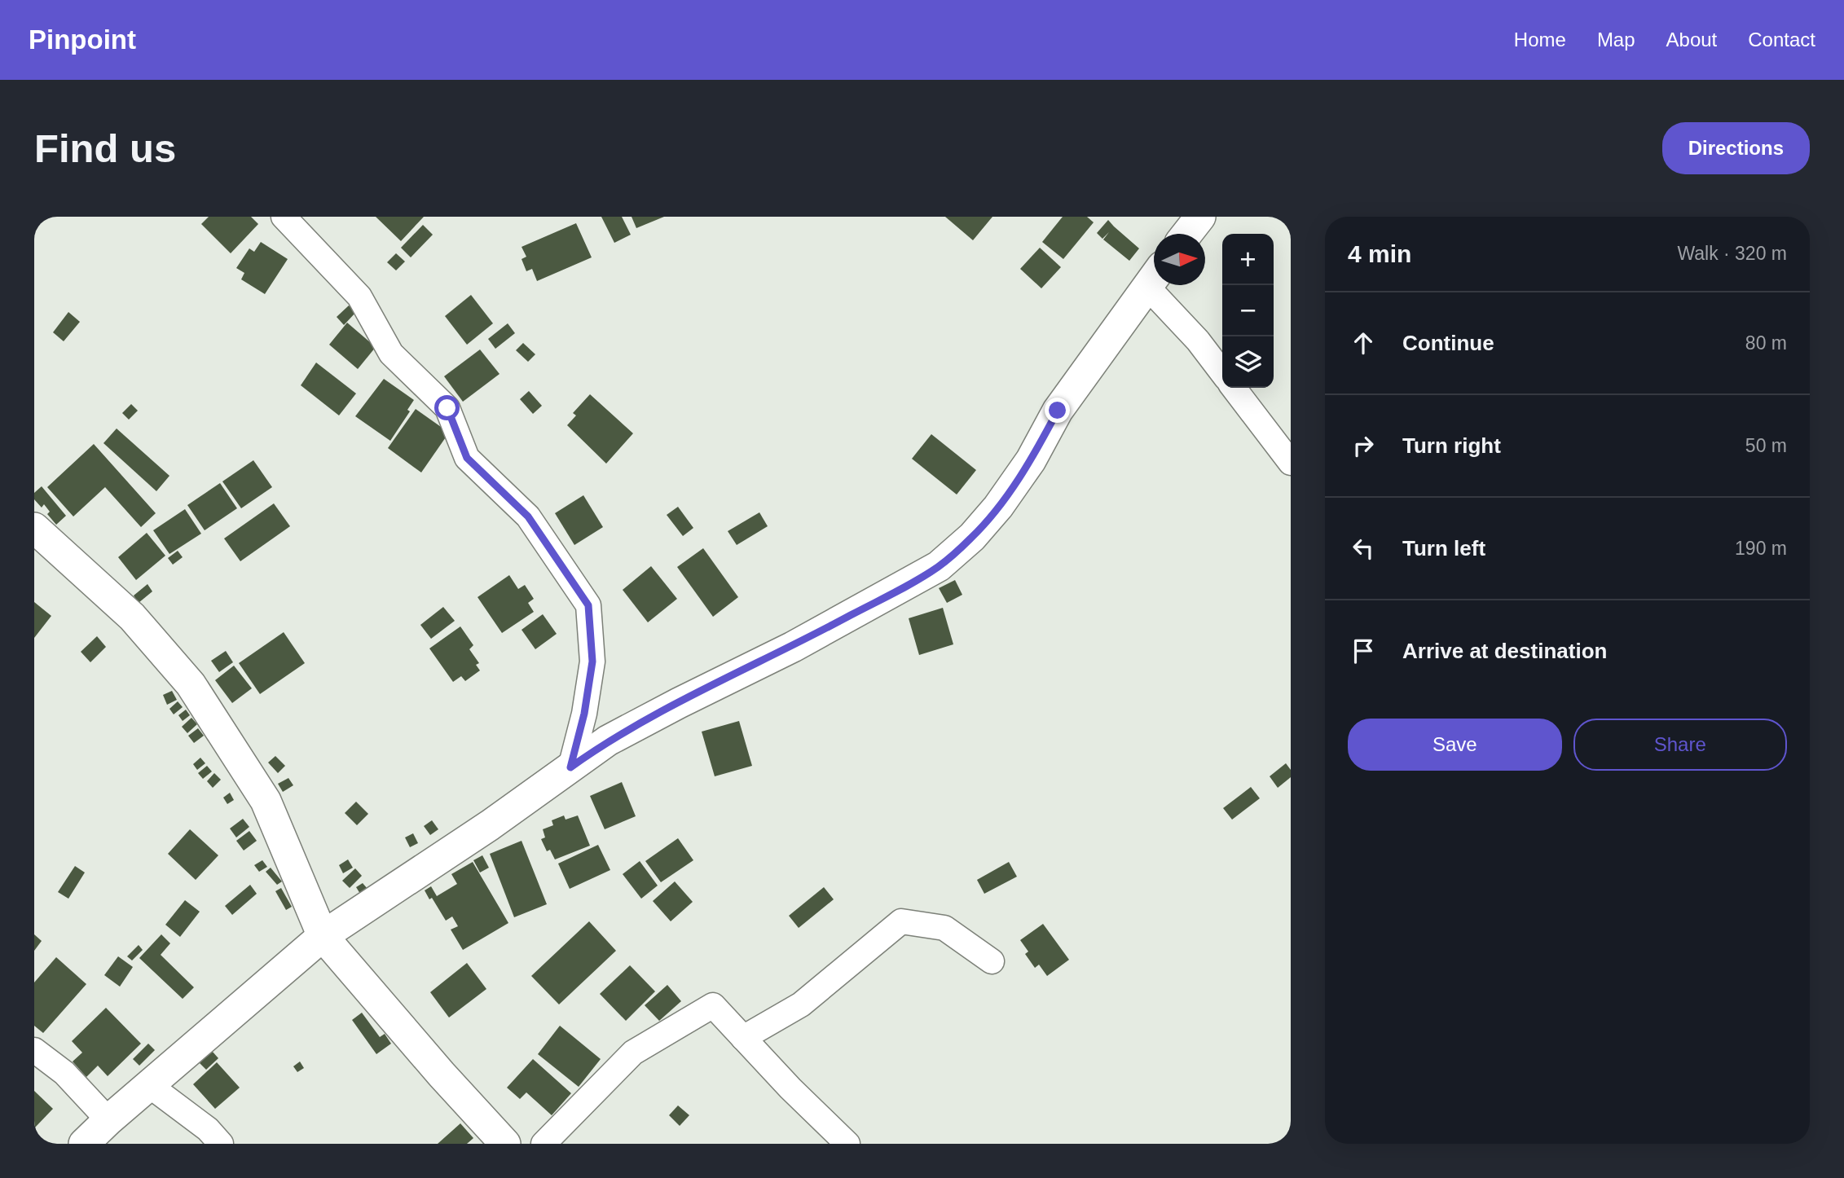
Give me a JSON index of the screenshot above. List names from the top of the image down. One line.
{"north":"right","page":{"header":"Pinpoint","nav":["Home","Map","About","Contact"],"buttons":["Directions",["Save","Share"]],"title":"Find us","heading":["4 min","Walk · 320 m"],"map_buttons":["+","−"],"list":[["Continue","80 m"],["Turn right","50 m"],["Turn left","190 m"],"Arrive at destination"]}}
